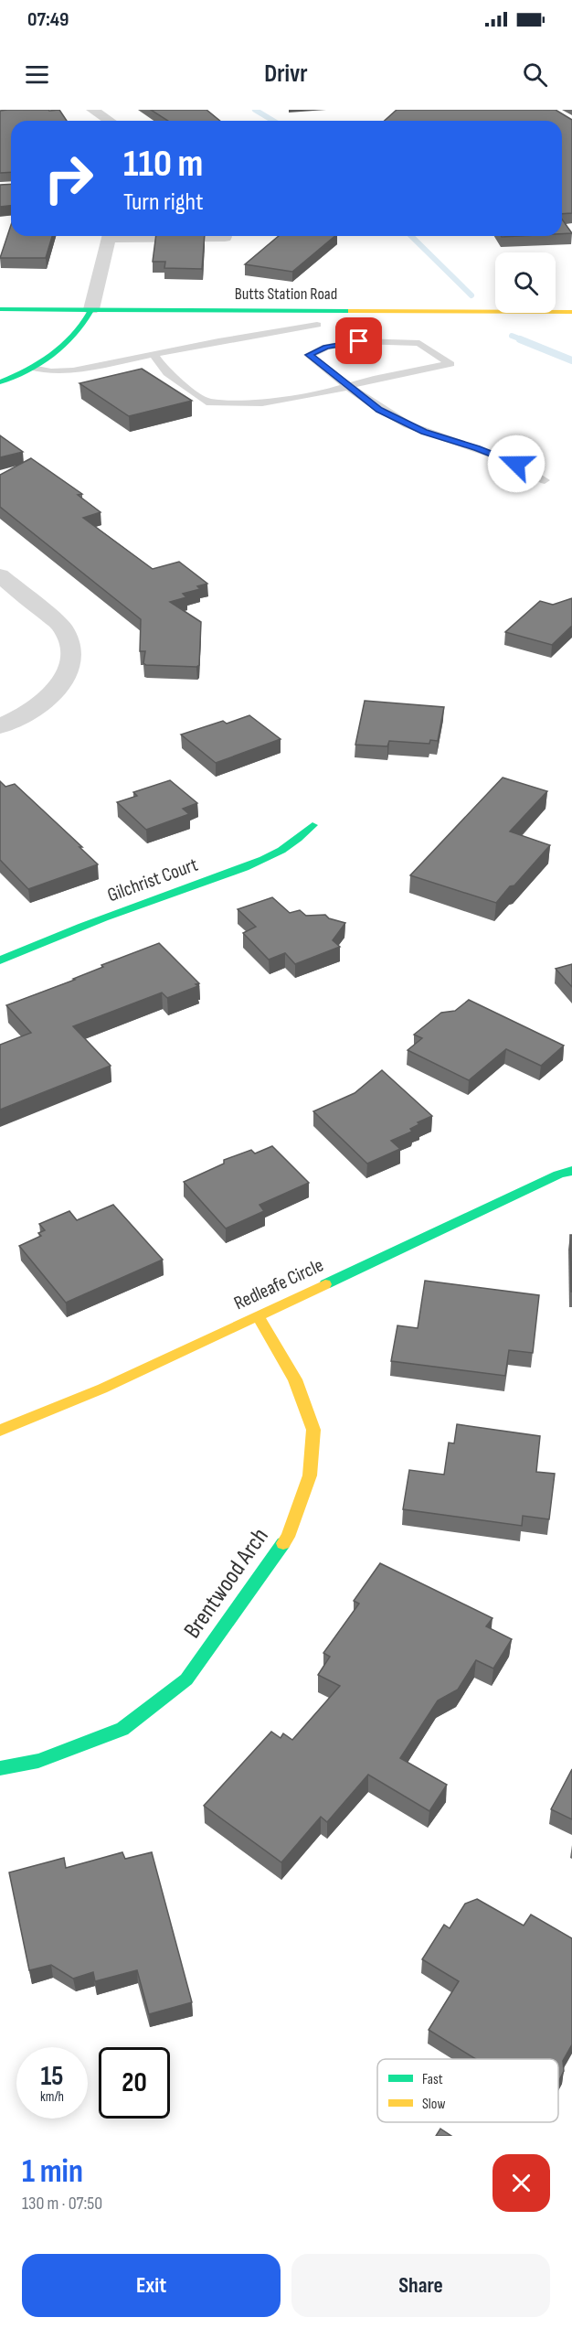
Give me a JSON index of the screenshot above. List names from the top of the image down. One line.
{"streets":{"street":["Butts Station Road","Gilchrist Court","Redleafe Circle","Brentwood Arch"]},"crossings":[["Redleafe Circle","Brentwood Arch"]],"legend":["Fast","Slow"],"page":{"status":"07:49","header":"Drivr","turn":["110 m","Turn right"],"speed":"15 km/h","limit":"20","heading":["1 min","130 m · 07:50"],"buttons":["Exit","Share"]}}
